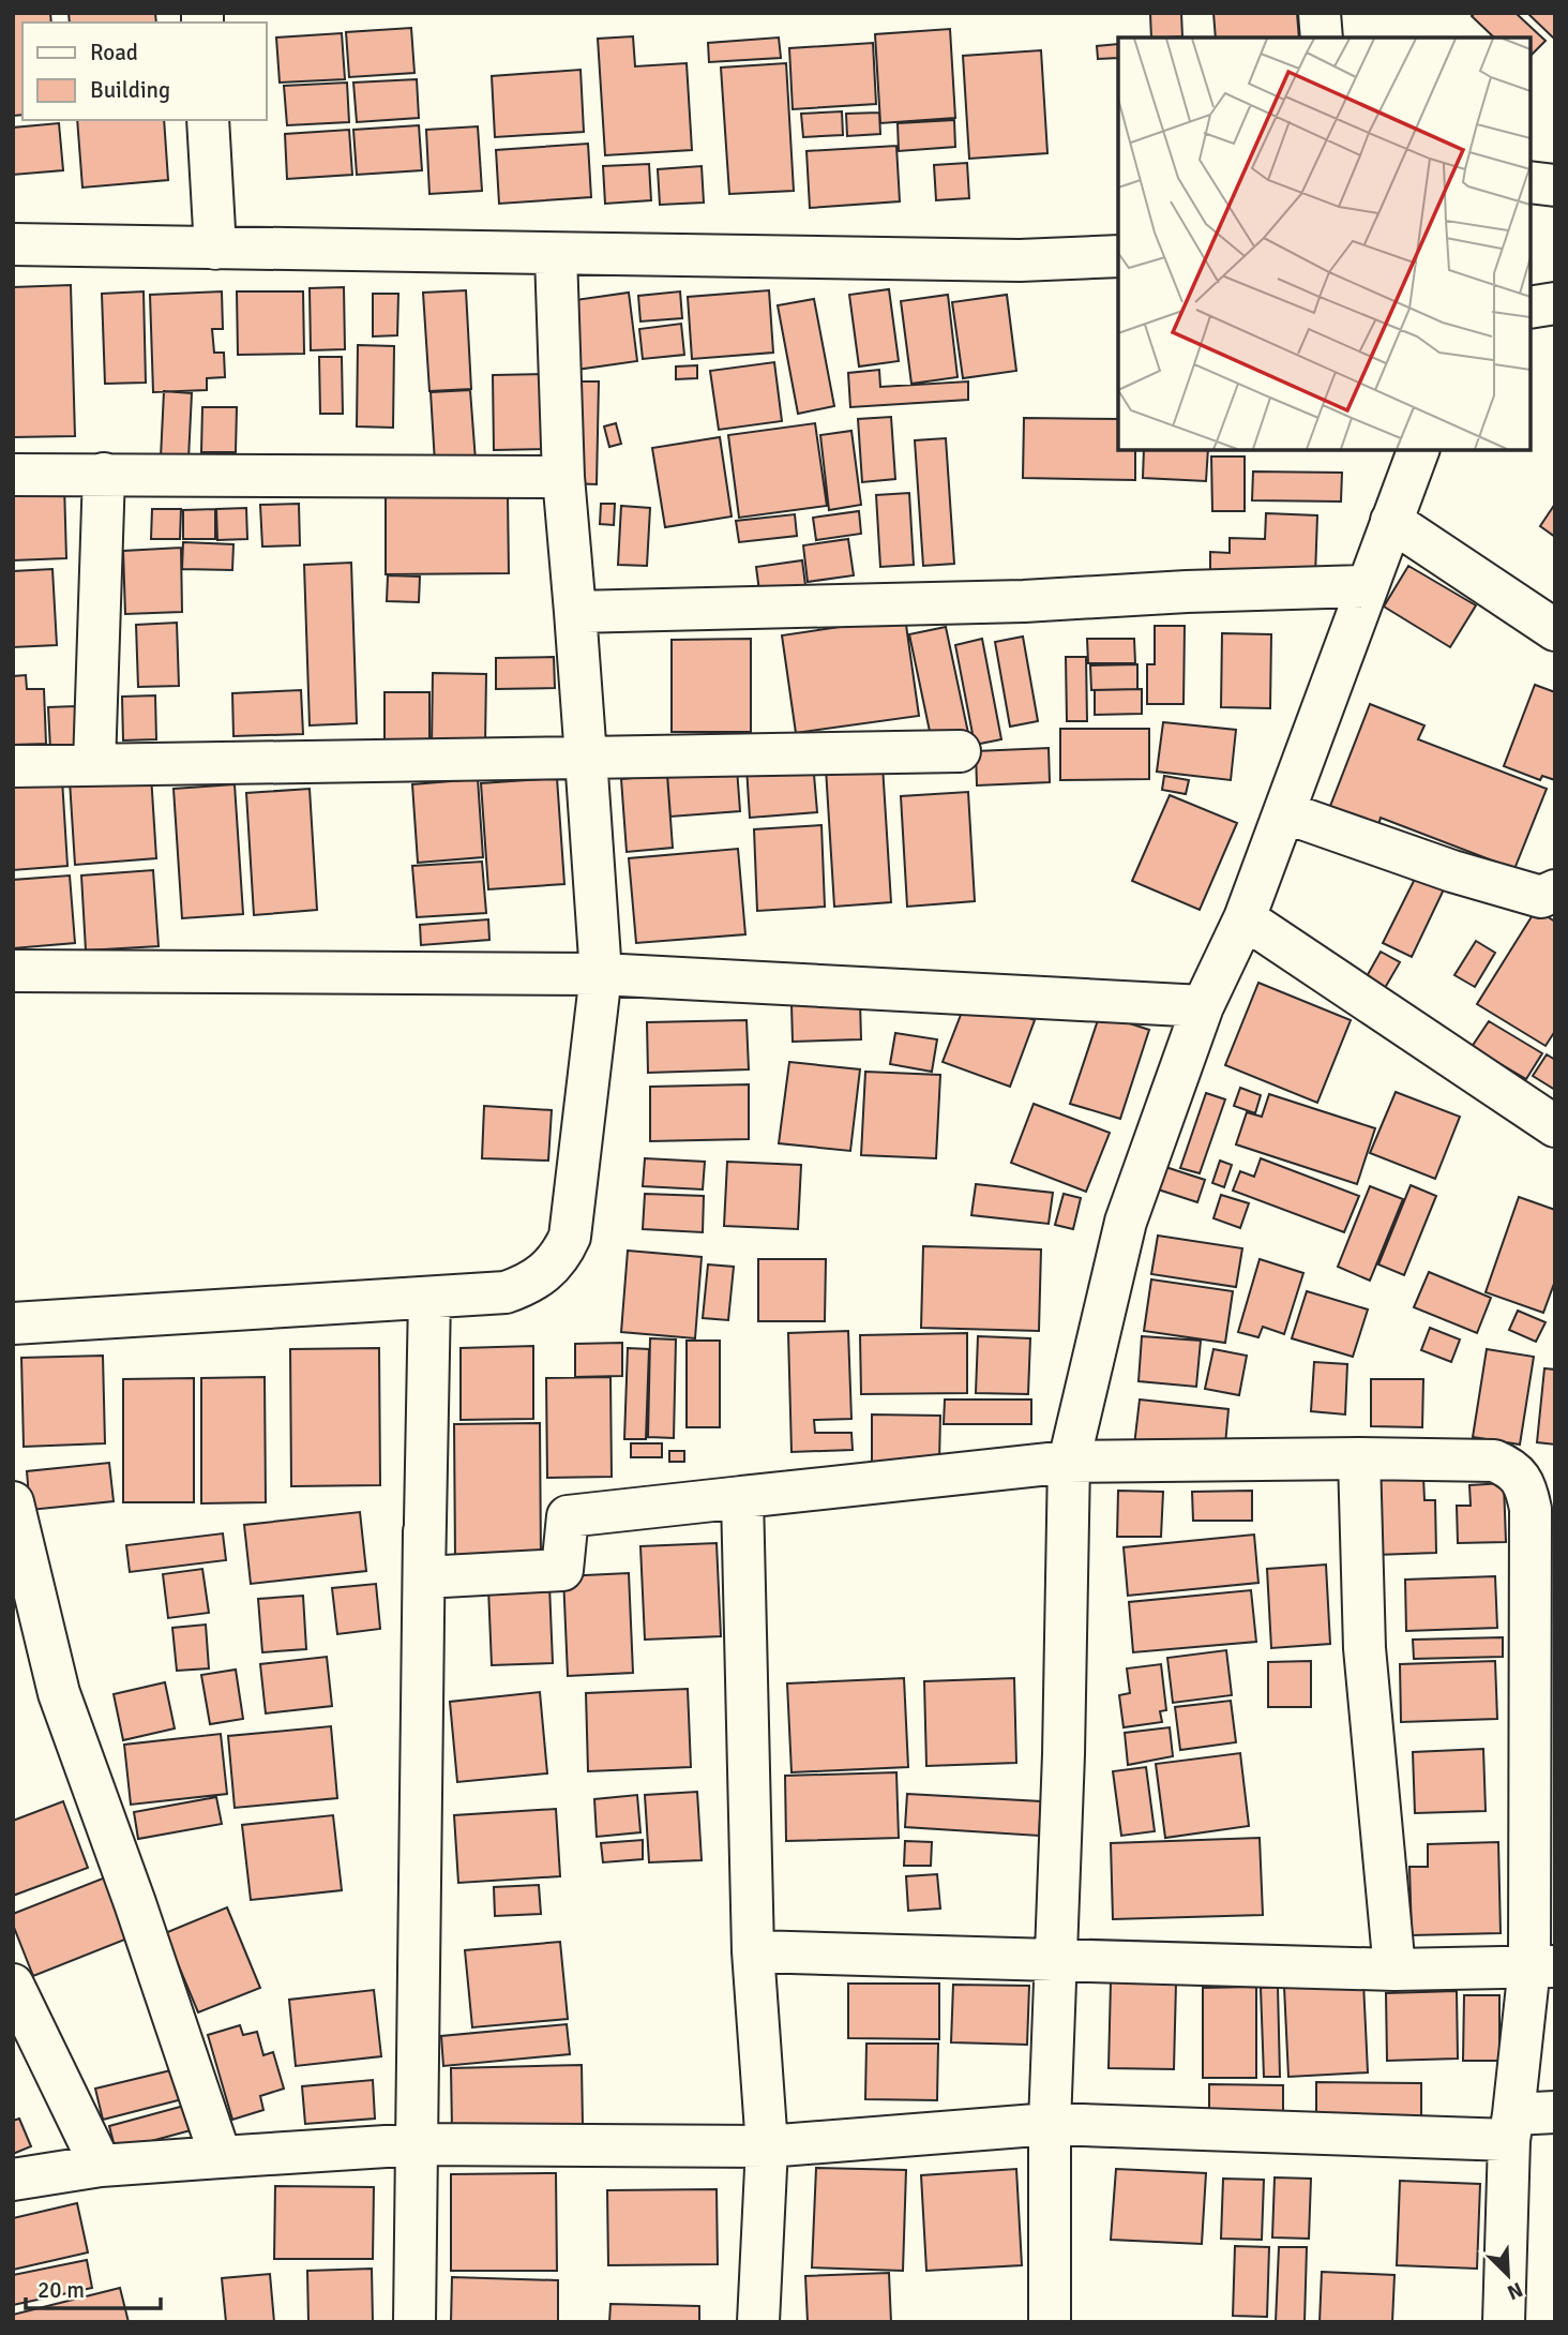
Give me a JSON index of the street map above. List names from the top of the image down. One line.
{"legend":["Road","Building"],"scale_bar":"20 m","north":"bottom right"}
